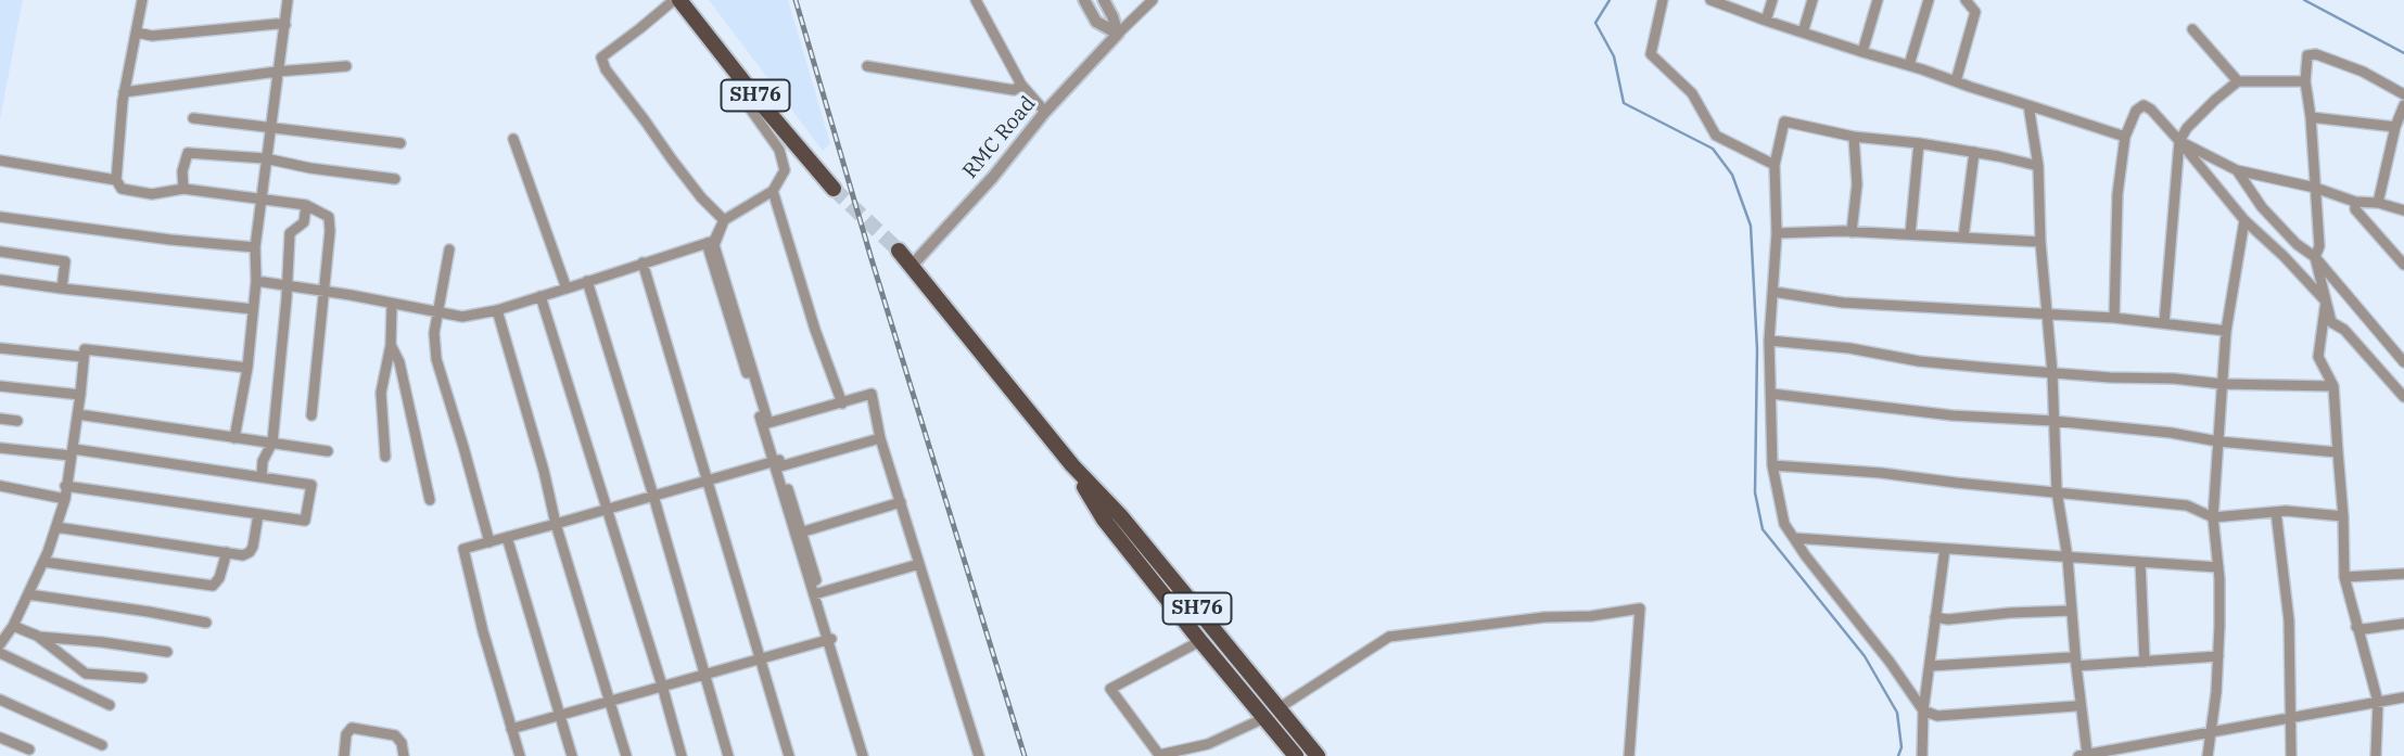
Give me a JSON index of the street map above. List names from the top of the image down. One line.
{"streets":{"main road":["SH76"],"street":["RMC Road"]},"crossings":[["SH76","RMC Road"]]}
